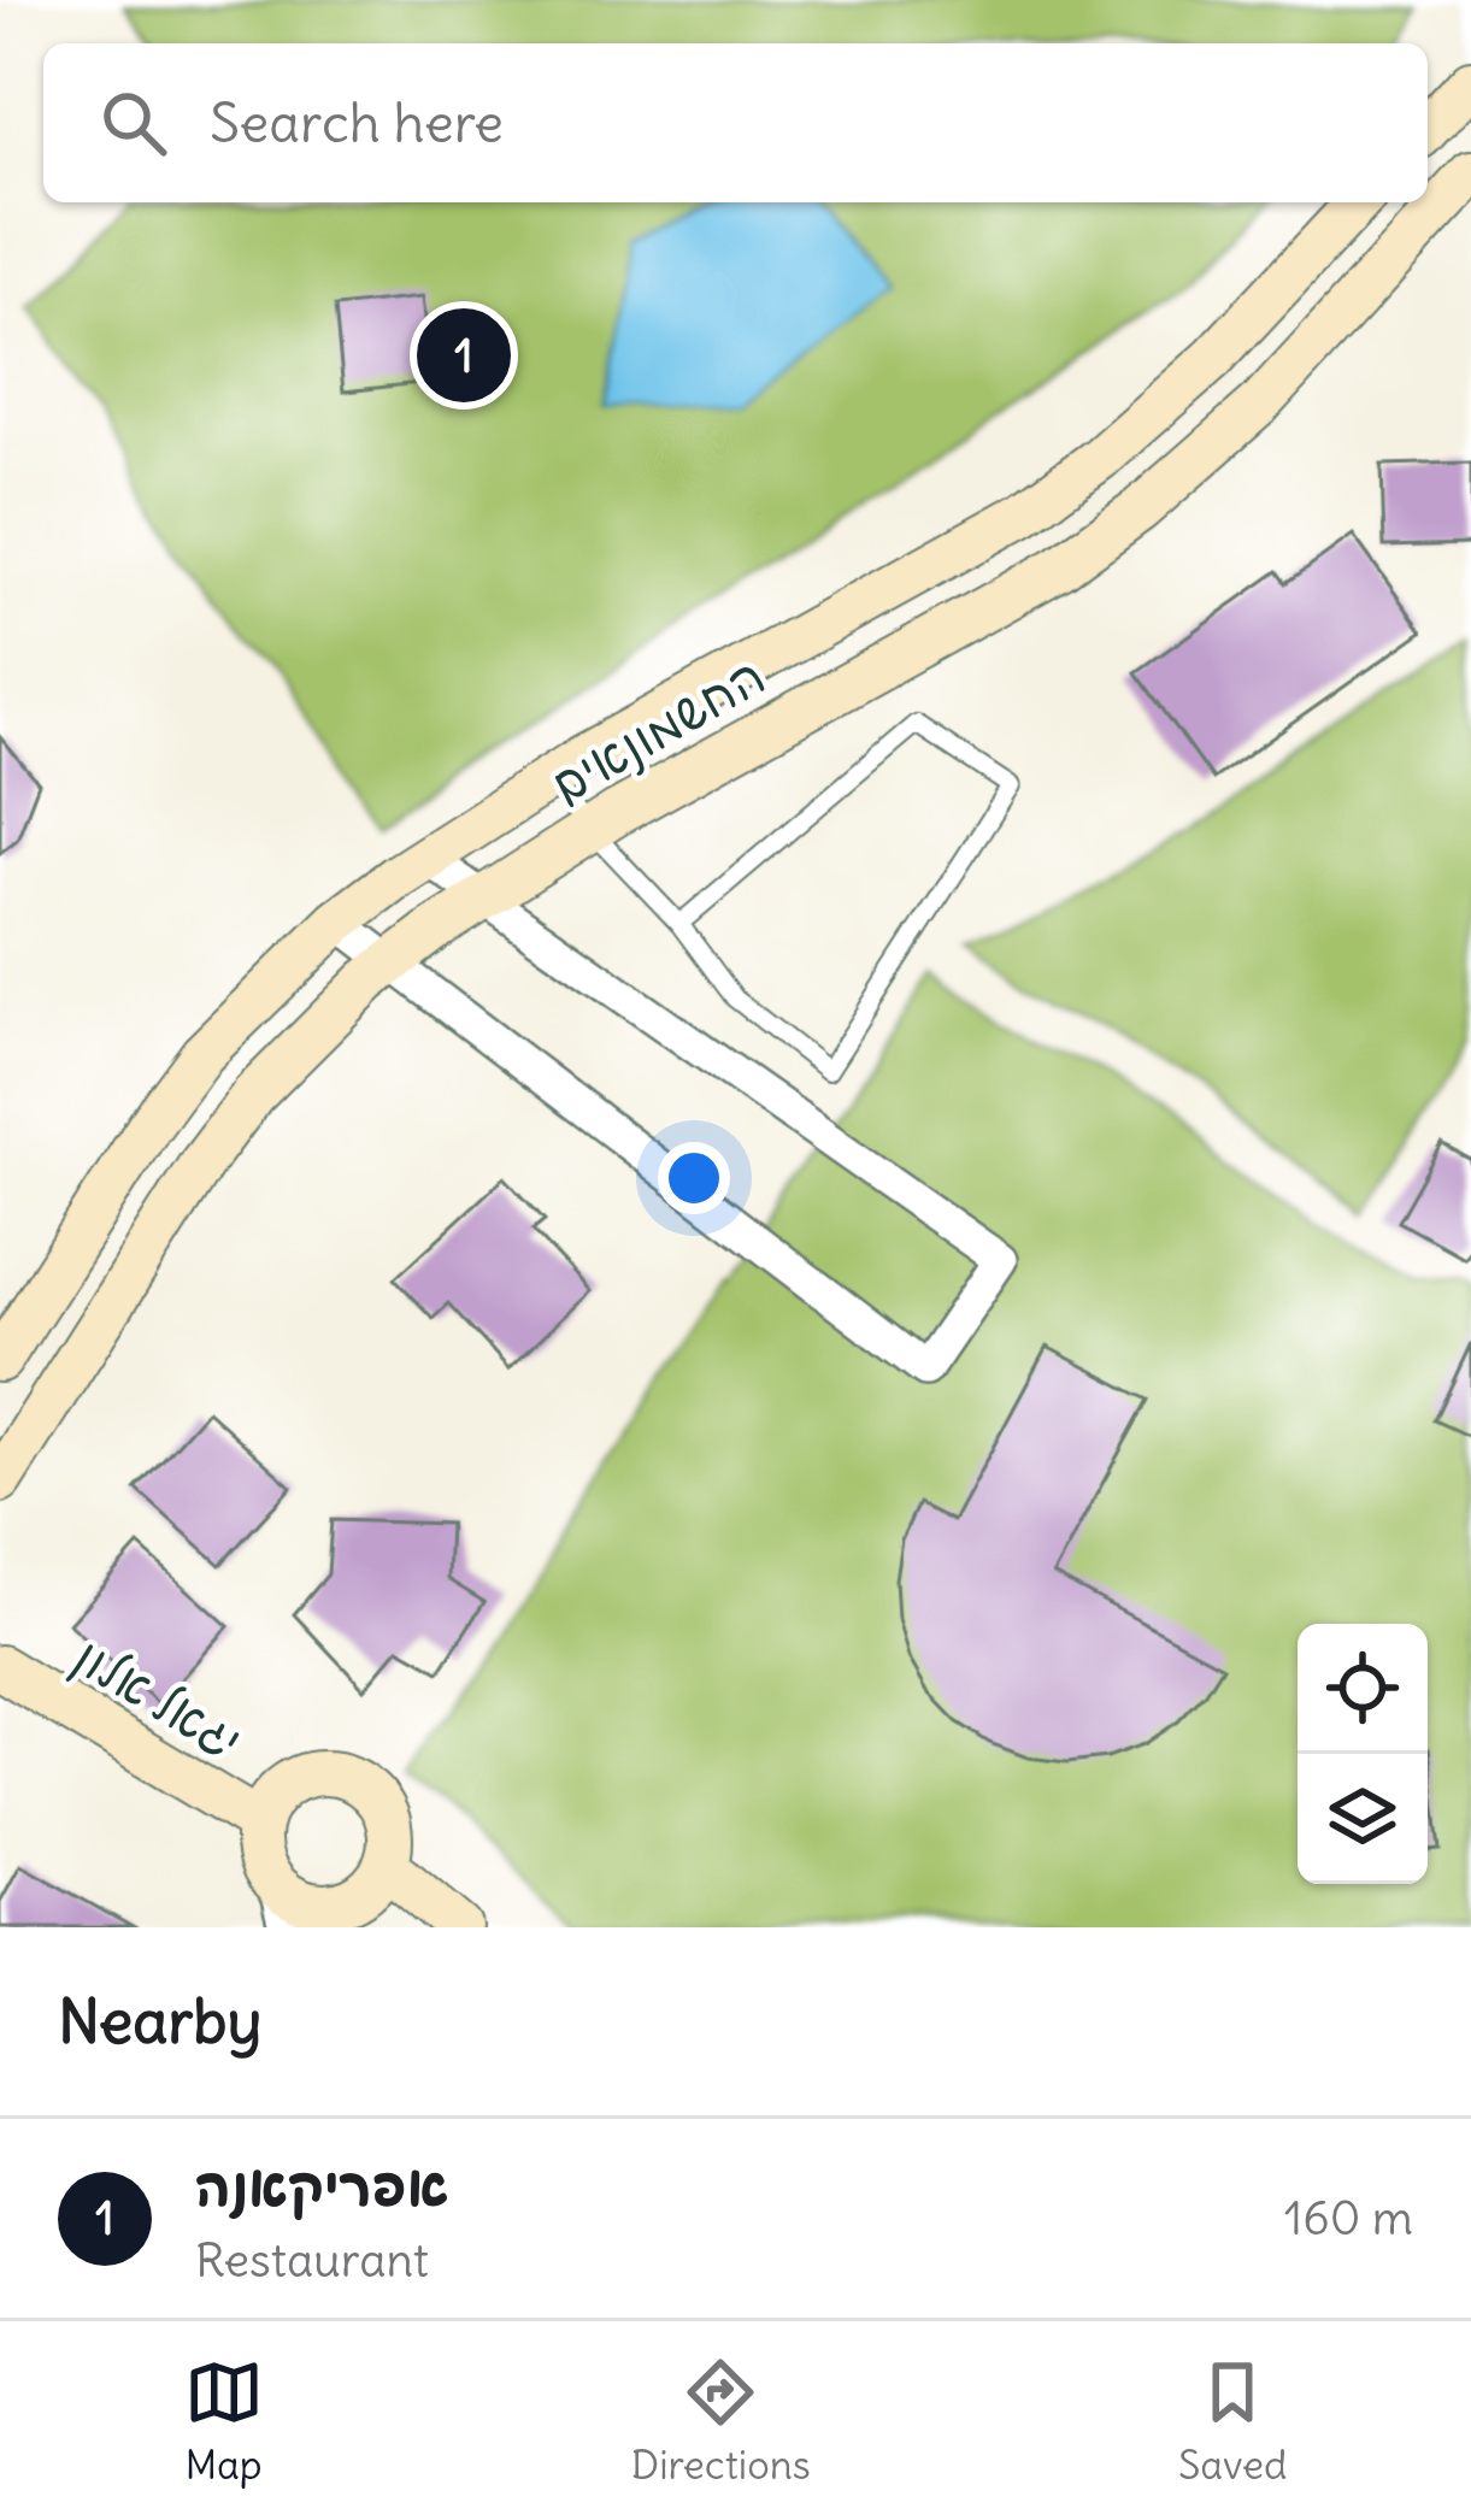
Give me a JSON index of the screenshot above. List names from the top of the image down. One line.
{"streets":{"street":["החשמונאים","יגאל אלון"]},"page":{"search":"Search here","pins":"1","heading":"Nearby","list":[{"mark":"1","name":"אפריקאנה","note":"Restaurant","value":"160 m"}],"nav":["Map","Directions","Saved"]}}
